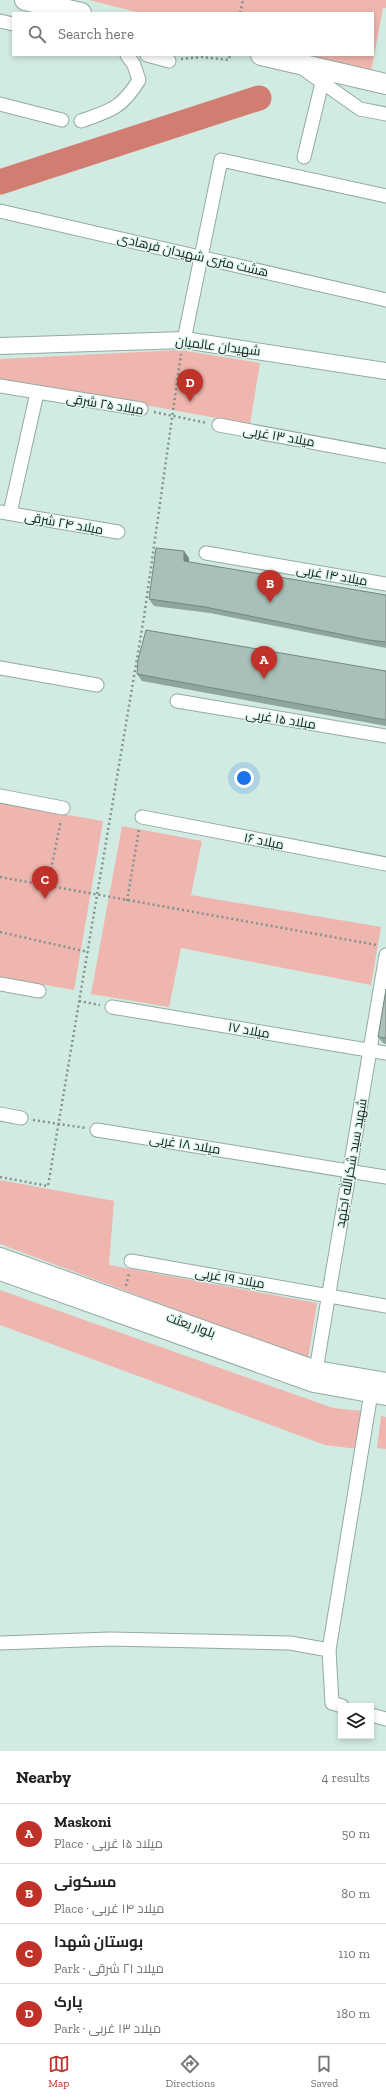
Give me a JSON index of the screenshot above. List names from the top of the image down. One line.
{"streets":{"main road":["بلوار بعثت"],"street":["هشت متری شهیدان فرهادی","شهیدان عالمیان","میلاد ۲۵ شرقی","میلاد ۱۳ غربی","میلاد ۲۴ شرقی","میلاد ۱۴ غربی","میلاد ۱۵ غربی","میلاد ۱۶","میلاد ۱۷","میلاد ۱۸ غربی","شهید سید شکرالله اجتهد","میلاد ۱۹ غربی"]},"crossings":[["میلاد ۱۷","شهید سید شکرالله اجتهد"],["میلاد ۱۸ غربی","شهید سید شکرالله اجتهد"],["شهید سید شکرالله اجتهد","میلاد ۱۹ غربی"],["شهید سید شکرالله اجتهد","بلوار بعثت"]],"page":{"search":"Search here","pins":["D","B","A","C"],"heading":["Nearby","4 results"],"list":[{"mark":"A","name":"Maskoni","note":"Place · میلاد ۱۵ غربی","value":"50 m"},{"mark":"B","name":"مسکونی","note":"Place · میلاد ۱۴ غربی","value":"80 m"},{"mark":"C","name":"بوستان شهدا","note":"Park · میلاد ۲۱ شرقی","value":"110 m"},{"mark":"D","name":"پارک","note":"Park · میلاد ۱۳ غربی","value":"180 m"}],"nav":["Map","Directions","Saved"]}}
